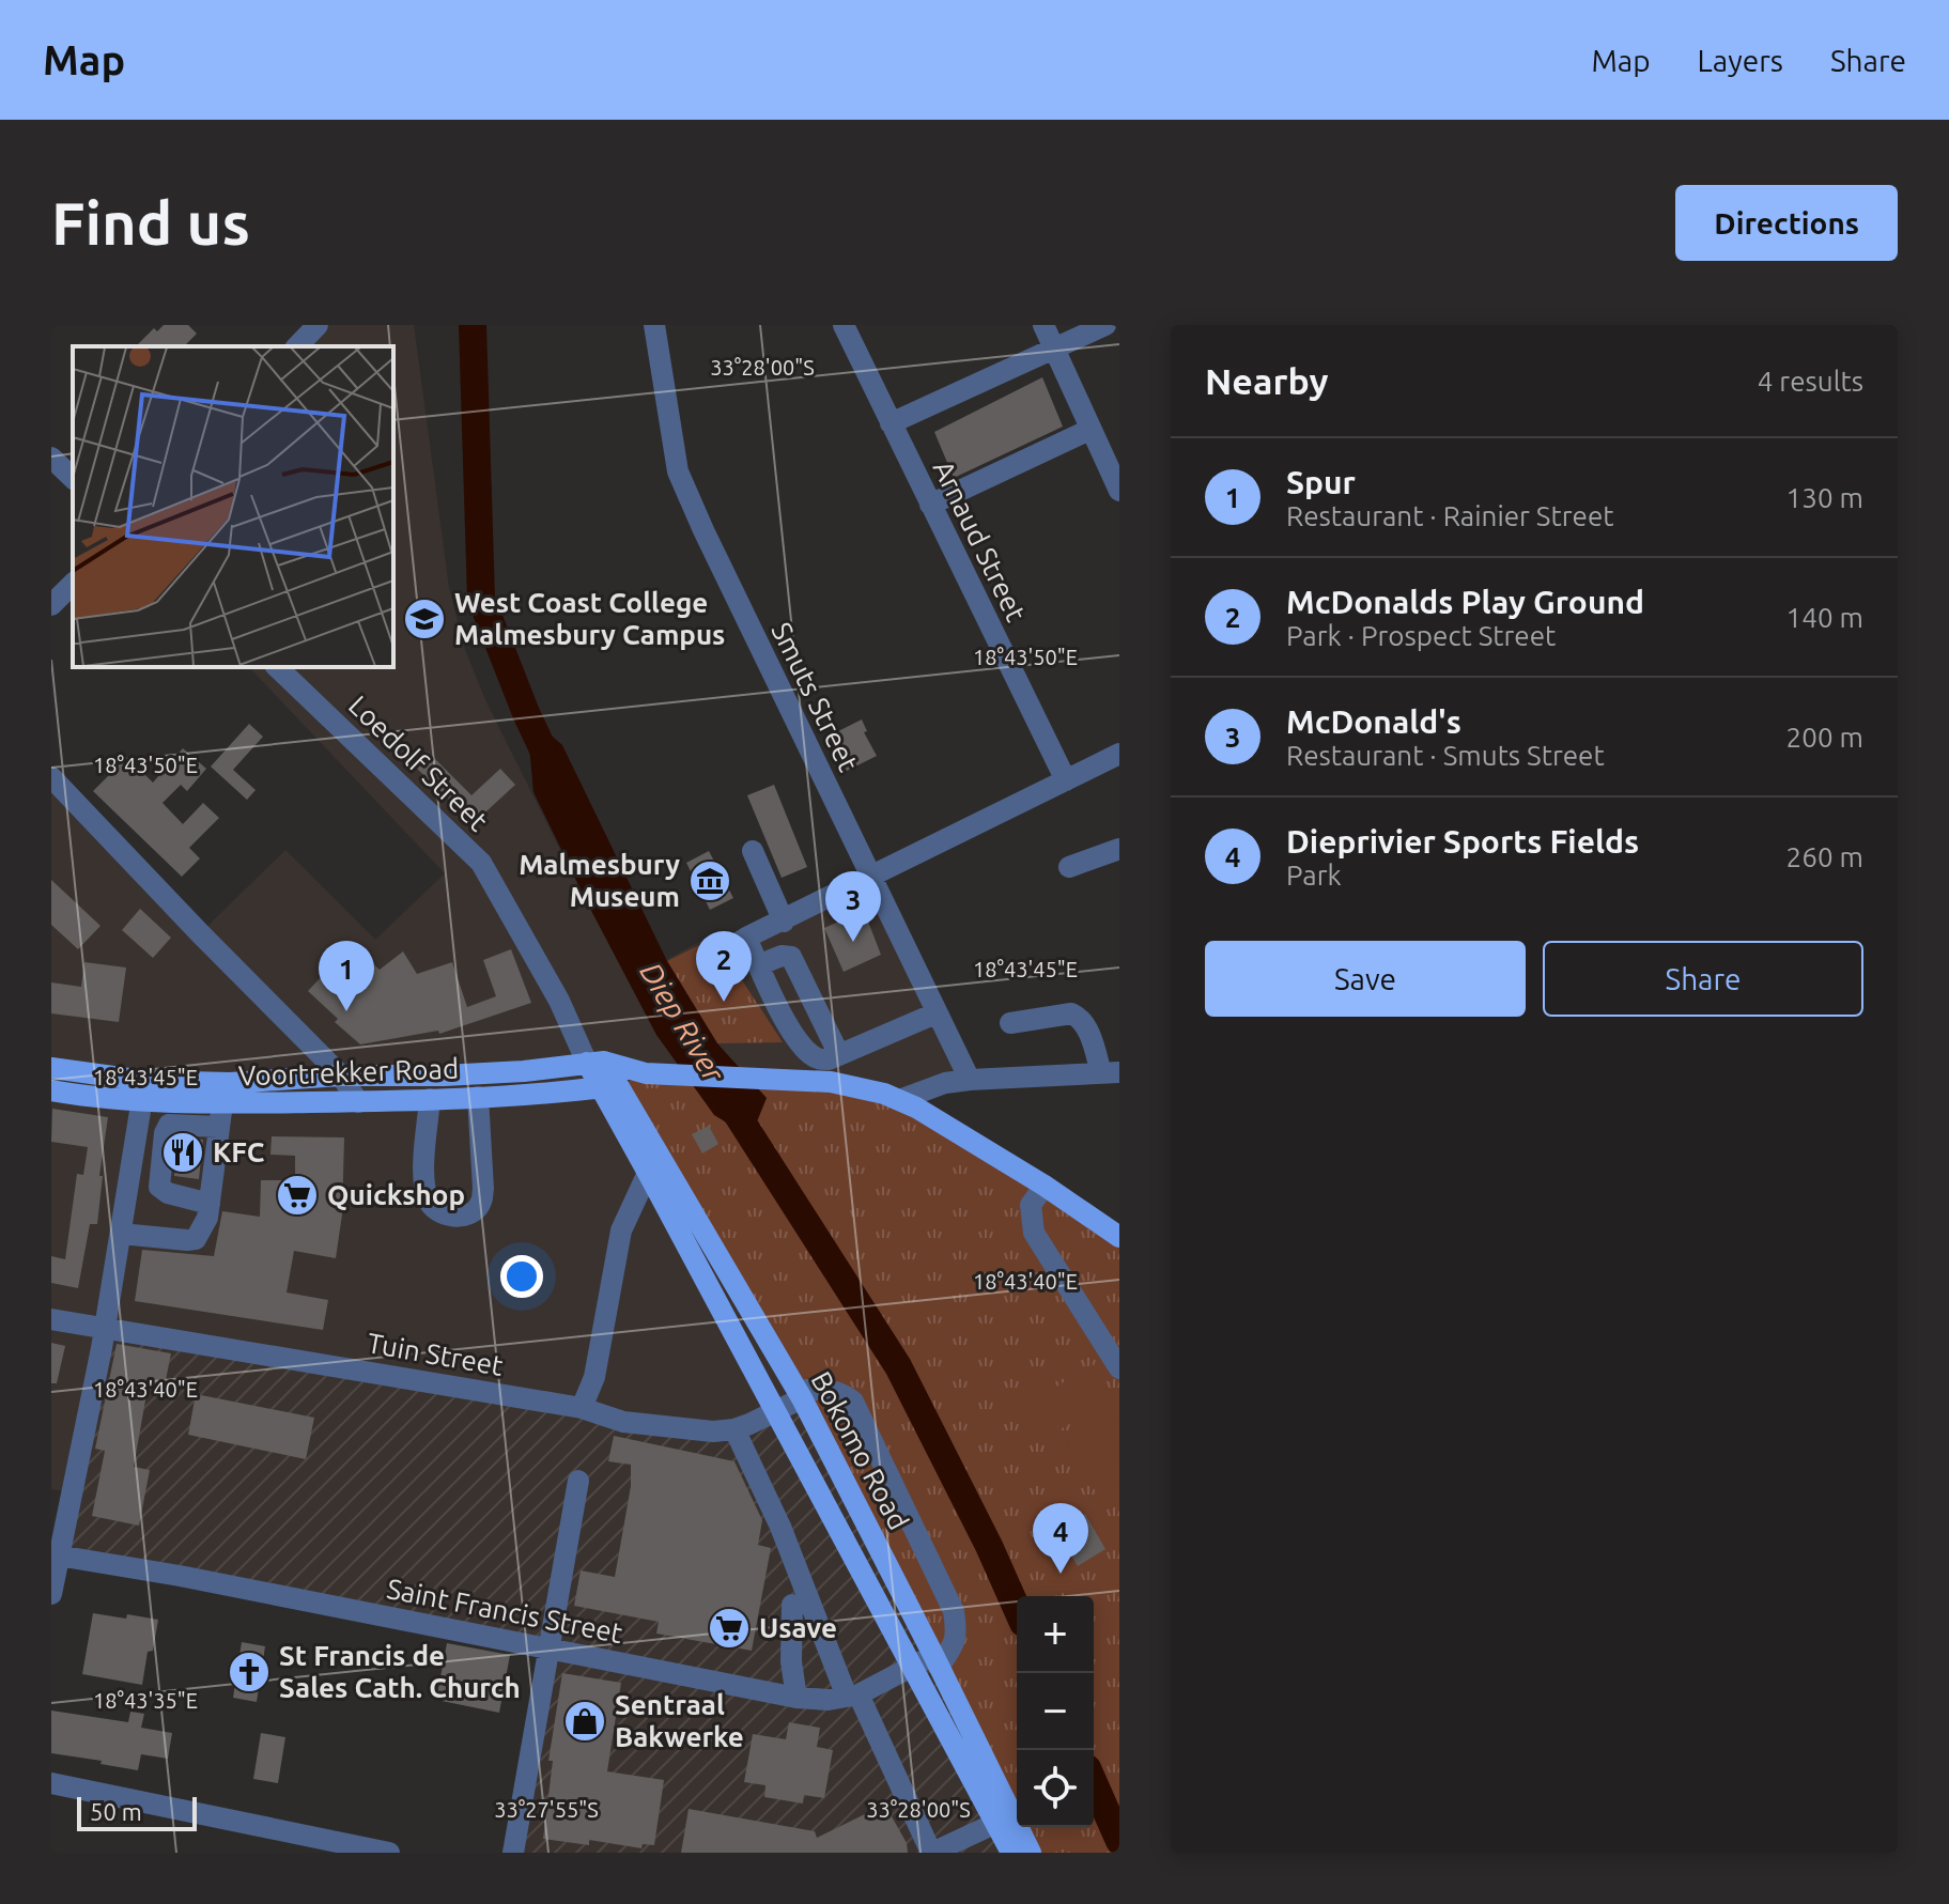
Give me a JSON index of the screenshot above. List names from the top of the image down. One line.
{"streets":{"main road":["Voortrekker Road","Bokomo Road"],"street":["Arnaud Street","Smuts Street","Loedolf Street","Tuin Street","Saint Francis Street"]},"crossings":[["Loedolf Street","Voortrekker Road"],["Voortrekker Road","Bokomo Road"],["Tuin Street","Bokomo Road"],["Bokomo Road","Saint Francis Street"]],"water":["Diep River"],"places":{"school or university":["West Coast College Malmesbury Campus"],"museum":["Malmesbury Museum"],"restaurant":["KFC"],"supermarket":["Quickshop","Usave"],"church":["St Francis de Sales Cath. Church"],"shop":["Sentraal Bakwerke"]},"scale_bar":"50 m","page":{"header":"Map","nav":["Map","Layers","Share"],"buttons":["Directions",["Save","Share"]],"title":"Find us","heading":["Nearby","4 results"],"list":[{"mark":"1","name":"Spur","note":"Restaurant · Rainier Street","value":"130 m"},{"mark":"2","name":"McDonalds Play Ground","note":"Park · Prospect Street","value":"140 m"},{"mark":"3","name":"McDonald's","note":"Restaurant · Smuts Street","value":"200 m"},{"mark":"4","name":"Dieprivier Sports Fields","note":"Park","value":"260 m"}],"pins":["3","2","1","4"],"map_buttons":["+","−"],"scale":"50 m"},"coordinates":["33°28'00\"S","18°43'50\"E","18°43'45\"E","18°43'40\"E","18°43'35\"E","33°27'55\"S"]}
